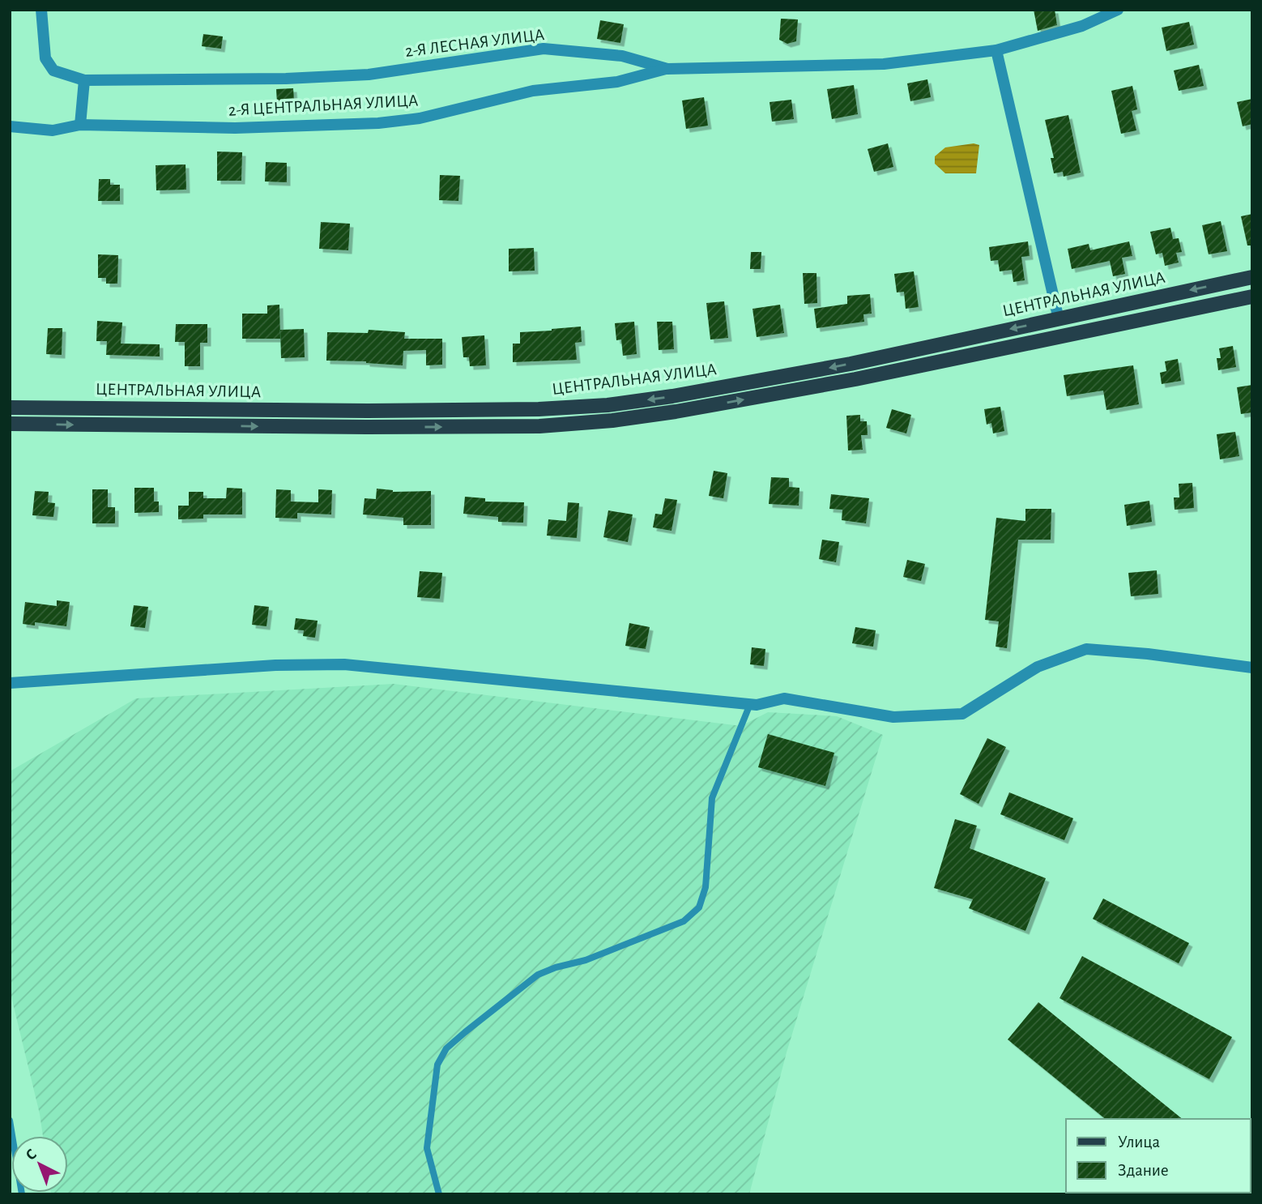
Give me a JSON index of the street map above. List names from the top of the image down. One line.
{"streets":{"main road":["ЦЕНТРАЛЬНАЯ УЛИЦА"],"street":["2-Я ЛЕСНАЯ УЛИЦА","2-Я ЦЕНТРАЛЬНАЯ УЛИЦА"]},"crossings":[["2-Я ЛЕСНАЯ УЛИЦА","2-Я ЦЕНТРАЛЬНАЯ УЛИЦА"]],"legend":["Улица","Здание"],"north":"top left"}
